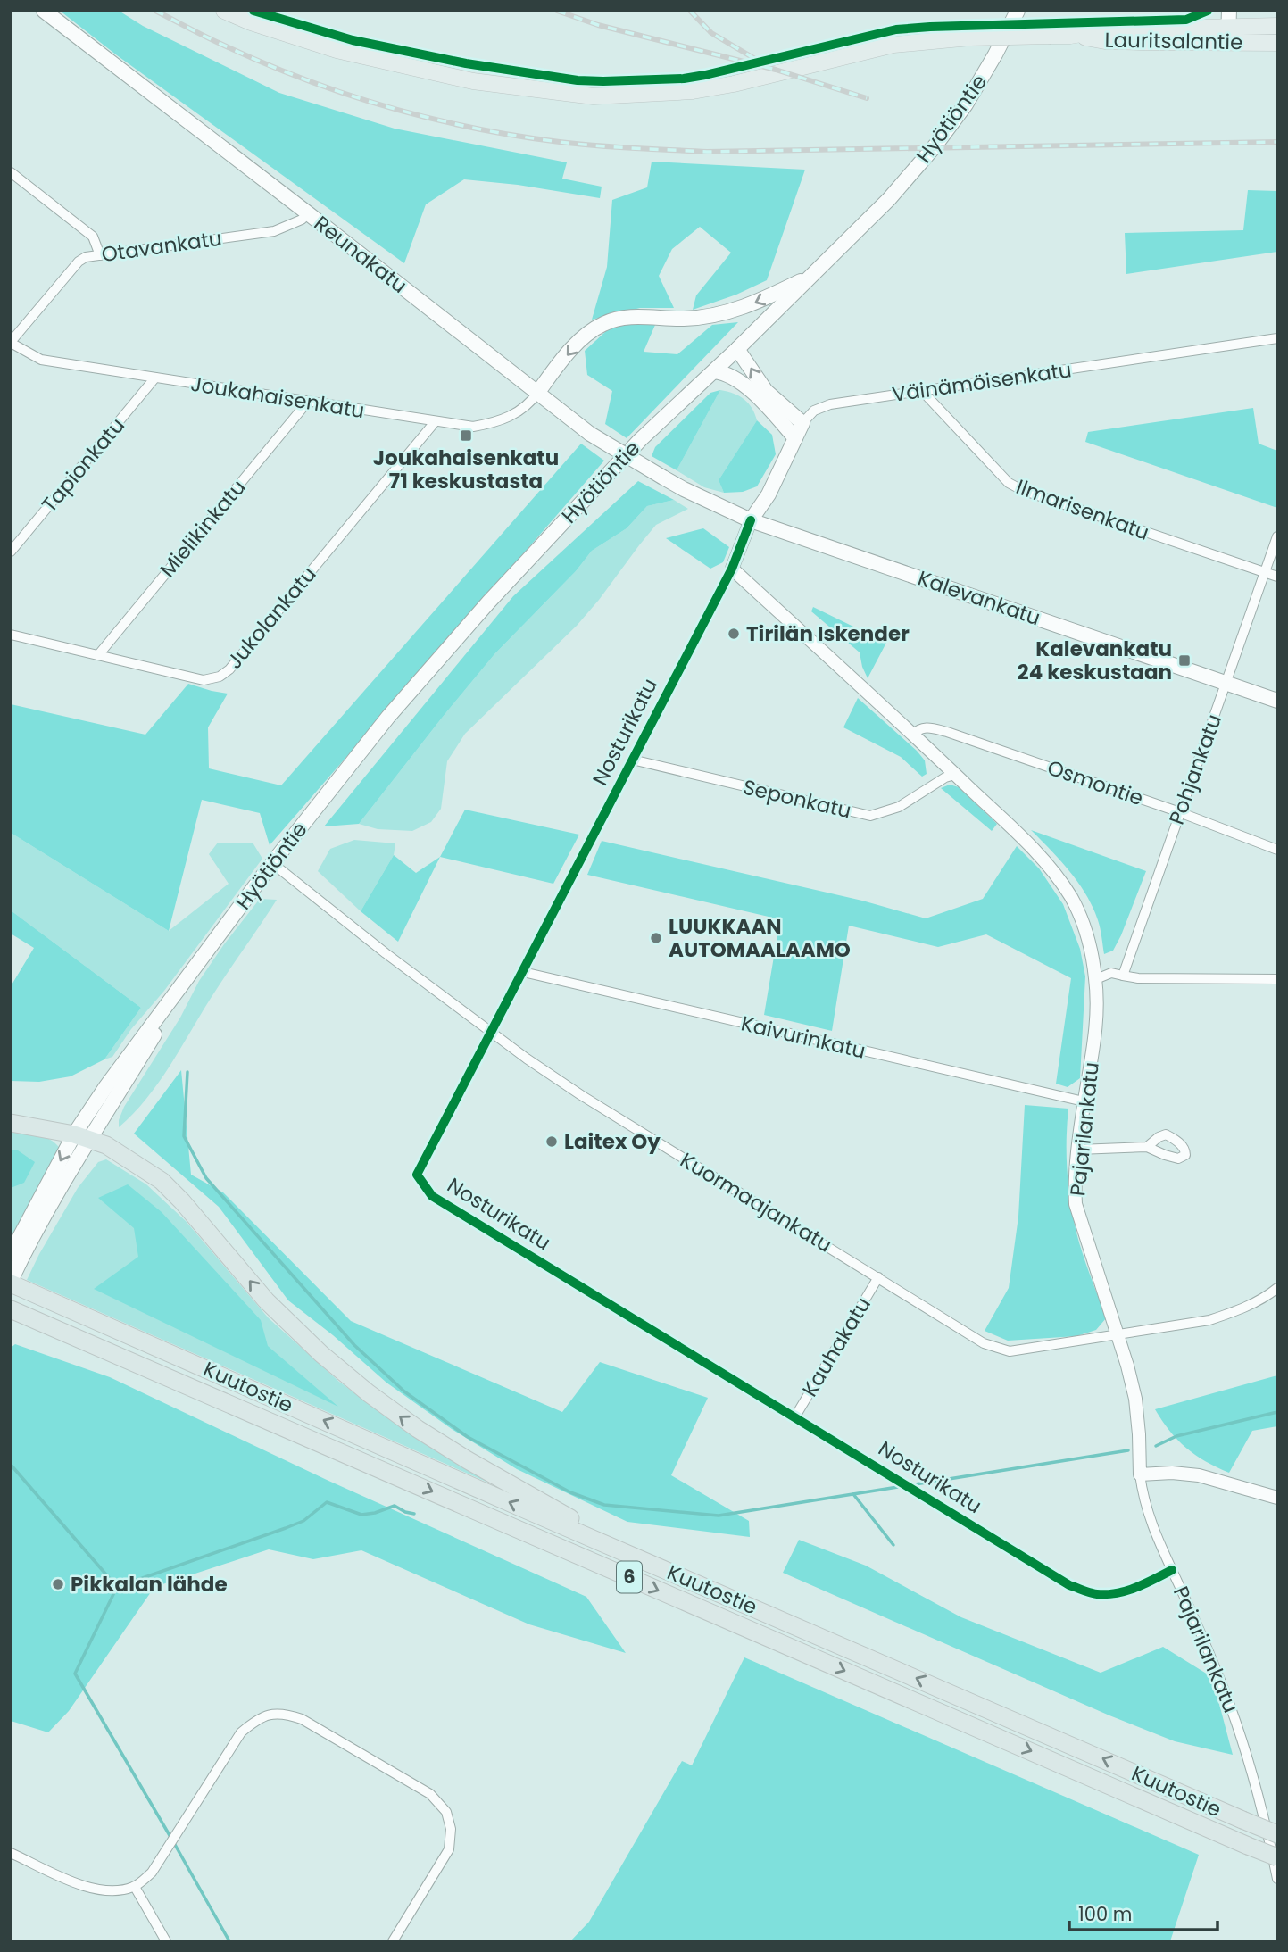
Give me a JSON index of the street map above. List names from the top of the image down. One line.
{"streets":{"highway":["Kuutostie","6"],"main road":["Lauritsalantie","Hyötiöntie","Reunakatu","Väinämöisenkatu","Kalevankatu"],"street":["Otavankatu","Joukahaisenkatu","Tapionkatu","Ilmarisenkatu","Mielikinkatu","Jukolankatu","Nosturikatu","Pohjankatu","Osmontie","Seponkatu","Kaivurinkatu","Pajarilankatu","Kuormaajankatu","Kauhakatu"]},"crossings":[["Hyötiöntie","Kuormaajankatu"],["Hyötiöntie","Kuutostie"],["Otavankatu","Reunakatu"],["Otavankatu","Joukahaisenkatu"],["Reunakatu","Joukahaisenkatu"],["Reunakatu","Kalevankatu"],["Väinämöisenkatu","Ilmarisenkatu"],["Väinämöisenkatu","Kalevankatu"],["Väinämöisenkatu","Nosturikatu"],["Joukahaisenkatu","Tapionkatu"],["Joukahaisenkatu","Mielikinkatu"],["Joukahaisenkatu","Jukolankatu"],["Ilmarisenkatu","Pohjankatu"],["Mielikinkatu","Jukolankatu"],["Kalevankatu","Nosturikatu"],["Kalevankatu","Pohjankatu"],["Nosturikatu","Seponkatu"],["Nosturikatu","Kaivurinkatu"],["Nosturikatu","Pajarilankatu"],["Nosturikatu","Kuormaajankatu"],["Nosturikatu","Kauhakatu"],["Pohjankatu","Osmontie"],["Osmontie","Pajarilankatu"],["Seponkatu","Pajarilankatu"],["Kaivurinkatu","Pajarilankatu"],["Pajarilankatu","Kuormaajankatu"],["Kuormaajankatu","Kauhakatu"]],"places":{"transit":["Joukahaisenkatu 71 keskustasta","Kalevankatu 24 keskustaan"],"other":["Tirilän Iskender","LUUKKAAN AUTOMAALAAMO","Laitex Oy","Pikkalan lähde"]},"scale_bar":"100 m"}
